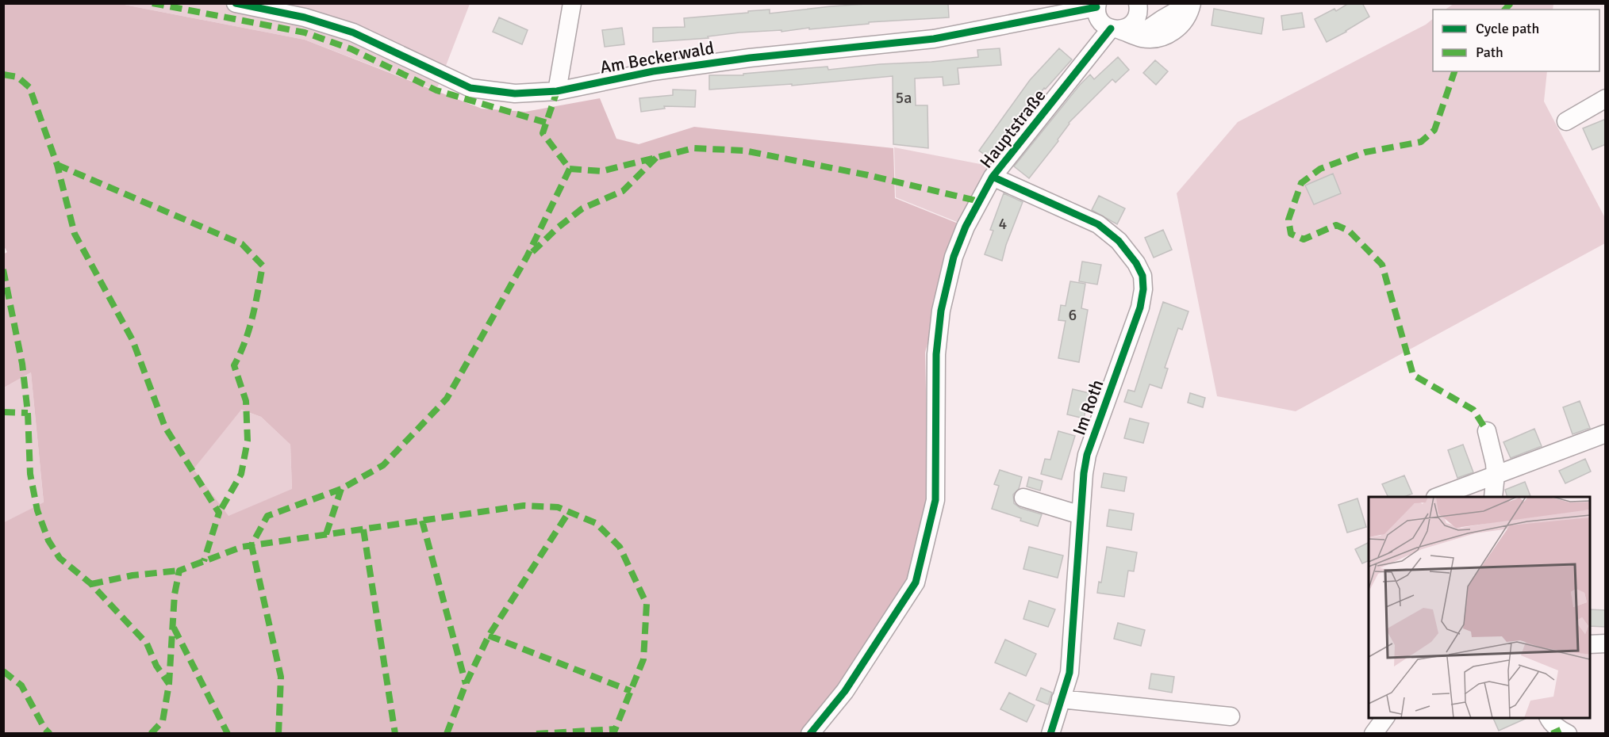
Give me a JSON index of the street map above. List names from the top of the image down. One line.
{"streets":{"street":["Am Beckerwald","Hauptstraße","Im Roth"]},"crossings":[["Hauptstraße","Im Roth"]],"house_numbers":["5a","4","6"],"legend":["Cycle path","Path"]}
